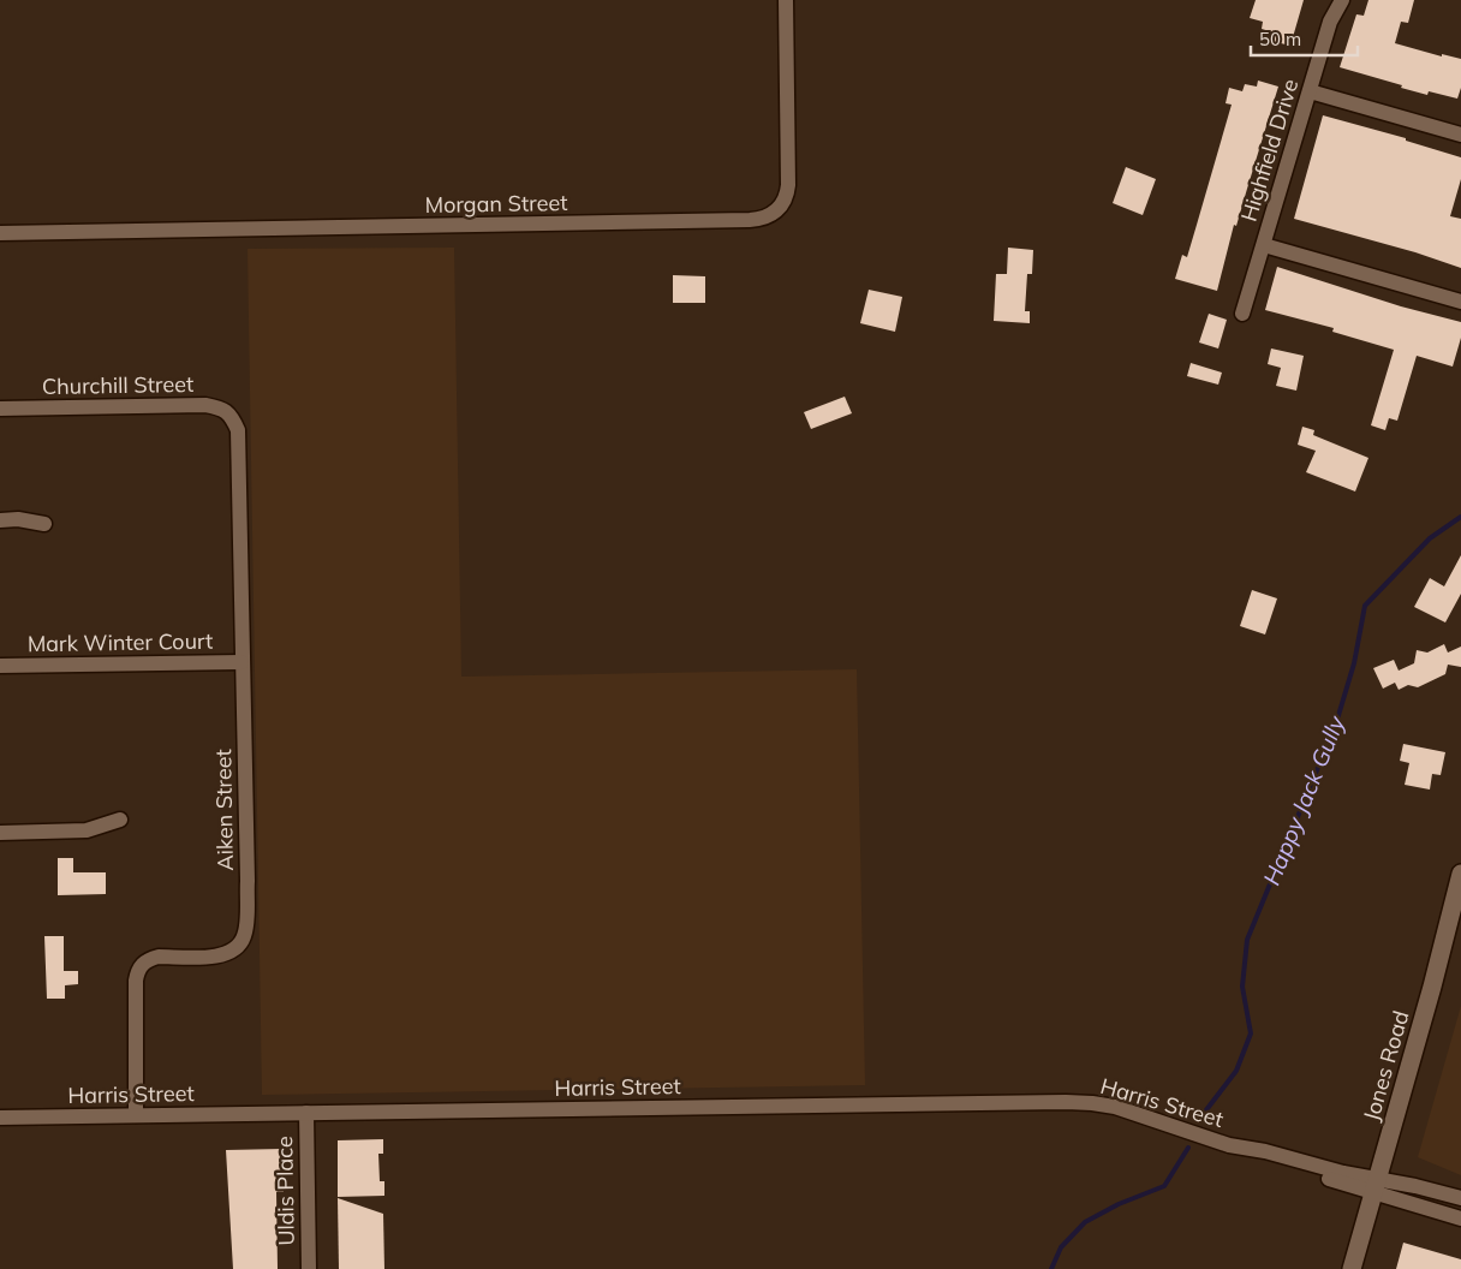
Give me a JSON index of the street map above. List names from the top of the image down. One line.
{"streets":{"street":["Highfield Drive","Morgan Street","Churchill Street","Mark Winter Court","Aiken Street","Jones Road","Harris Street","Uldis Place"]},"crossings":[["Churchill Street","Aiken Street"],["Mark Winter Court","Aiken Street"],["Aiken Street","Harris Street"],["Jones Road","Harris Street"],["Harris Street","Uldis Place"]],"water":["Happy Jack Gully"],"scale_bar":"50 m"}
